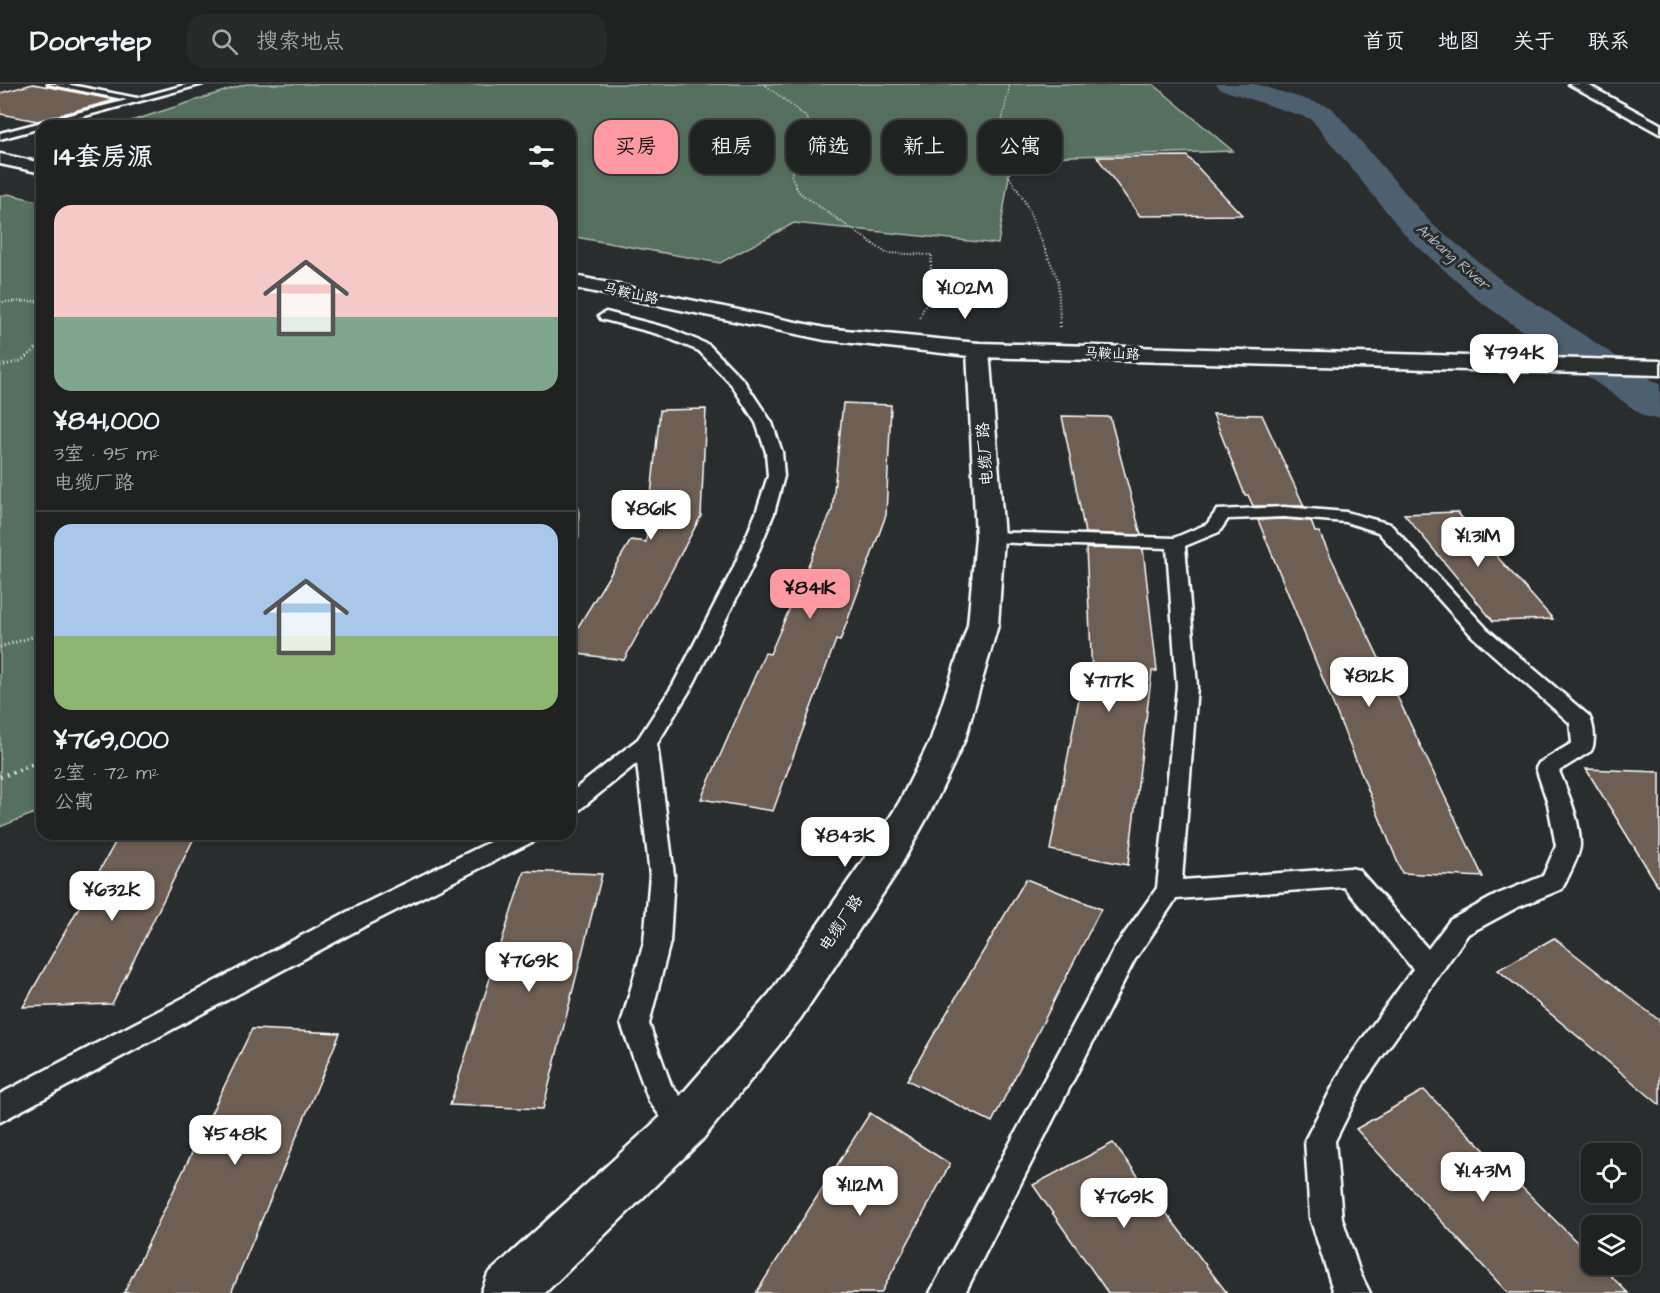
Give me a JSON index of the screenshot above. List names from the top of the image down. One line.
{"streets":{"main road":["马鞍山路","电缆厂路"]},"crossings":[["马鞍山路","电缆厂路"]],"water":["Anbang River"],"page":{"header":"Doorstep","search":"搜索地点","nav":["首页","地图","关于","联系"],"chip":["买房","租房","筛选","新上","公寓"],"heading":"14套房源","list":[{"name":"¥841,000","note":"3室 · 95 m² · 电缆厂路"},{"name":"¥769,000","note":"2室 · 72 m² · 公寓"}],"price":["¥1.02M","¥794K","¥861K","¥1.31M","¥841K","¥812K","¥717K","¥843K","¥632K","¥769K","¥548K","¥1.43M","¥1.12M","¥769K"]}}
